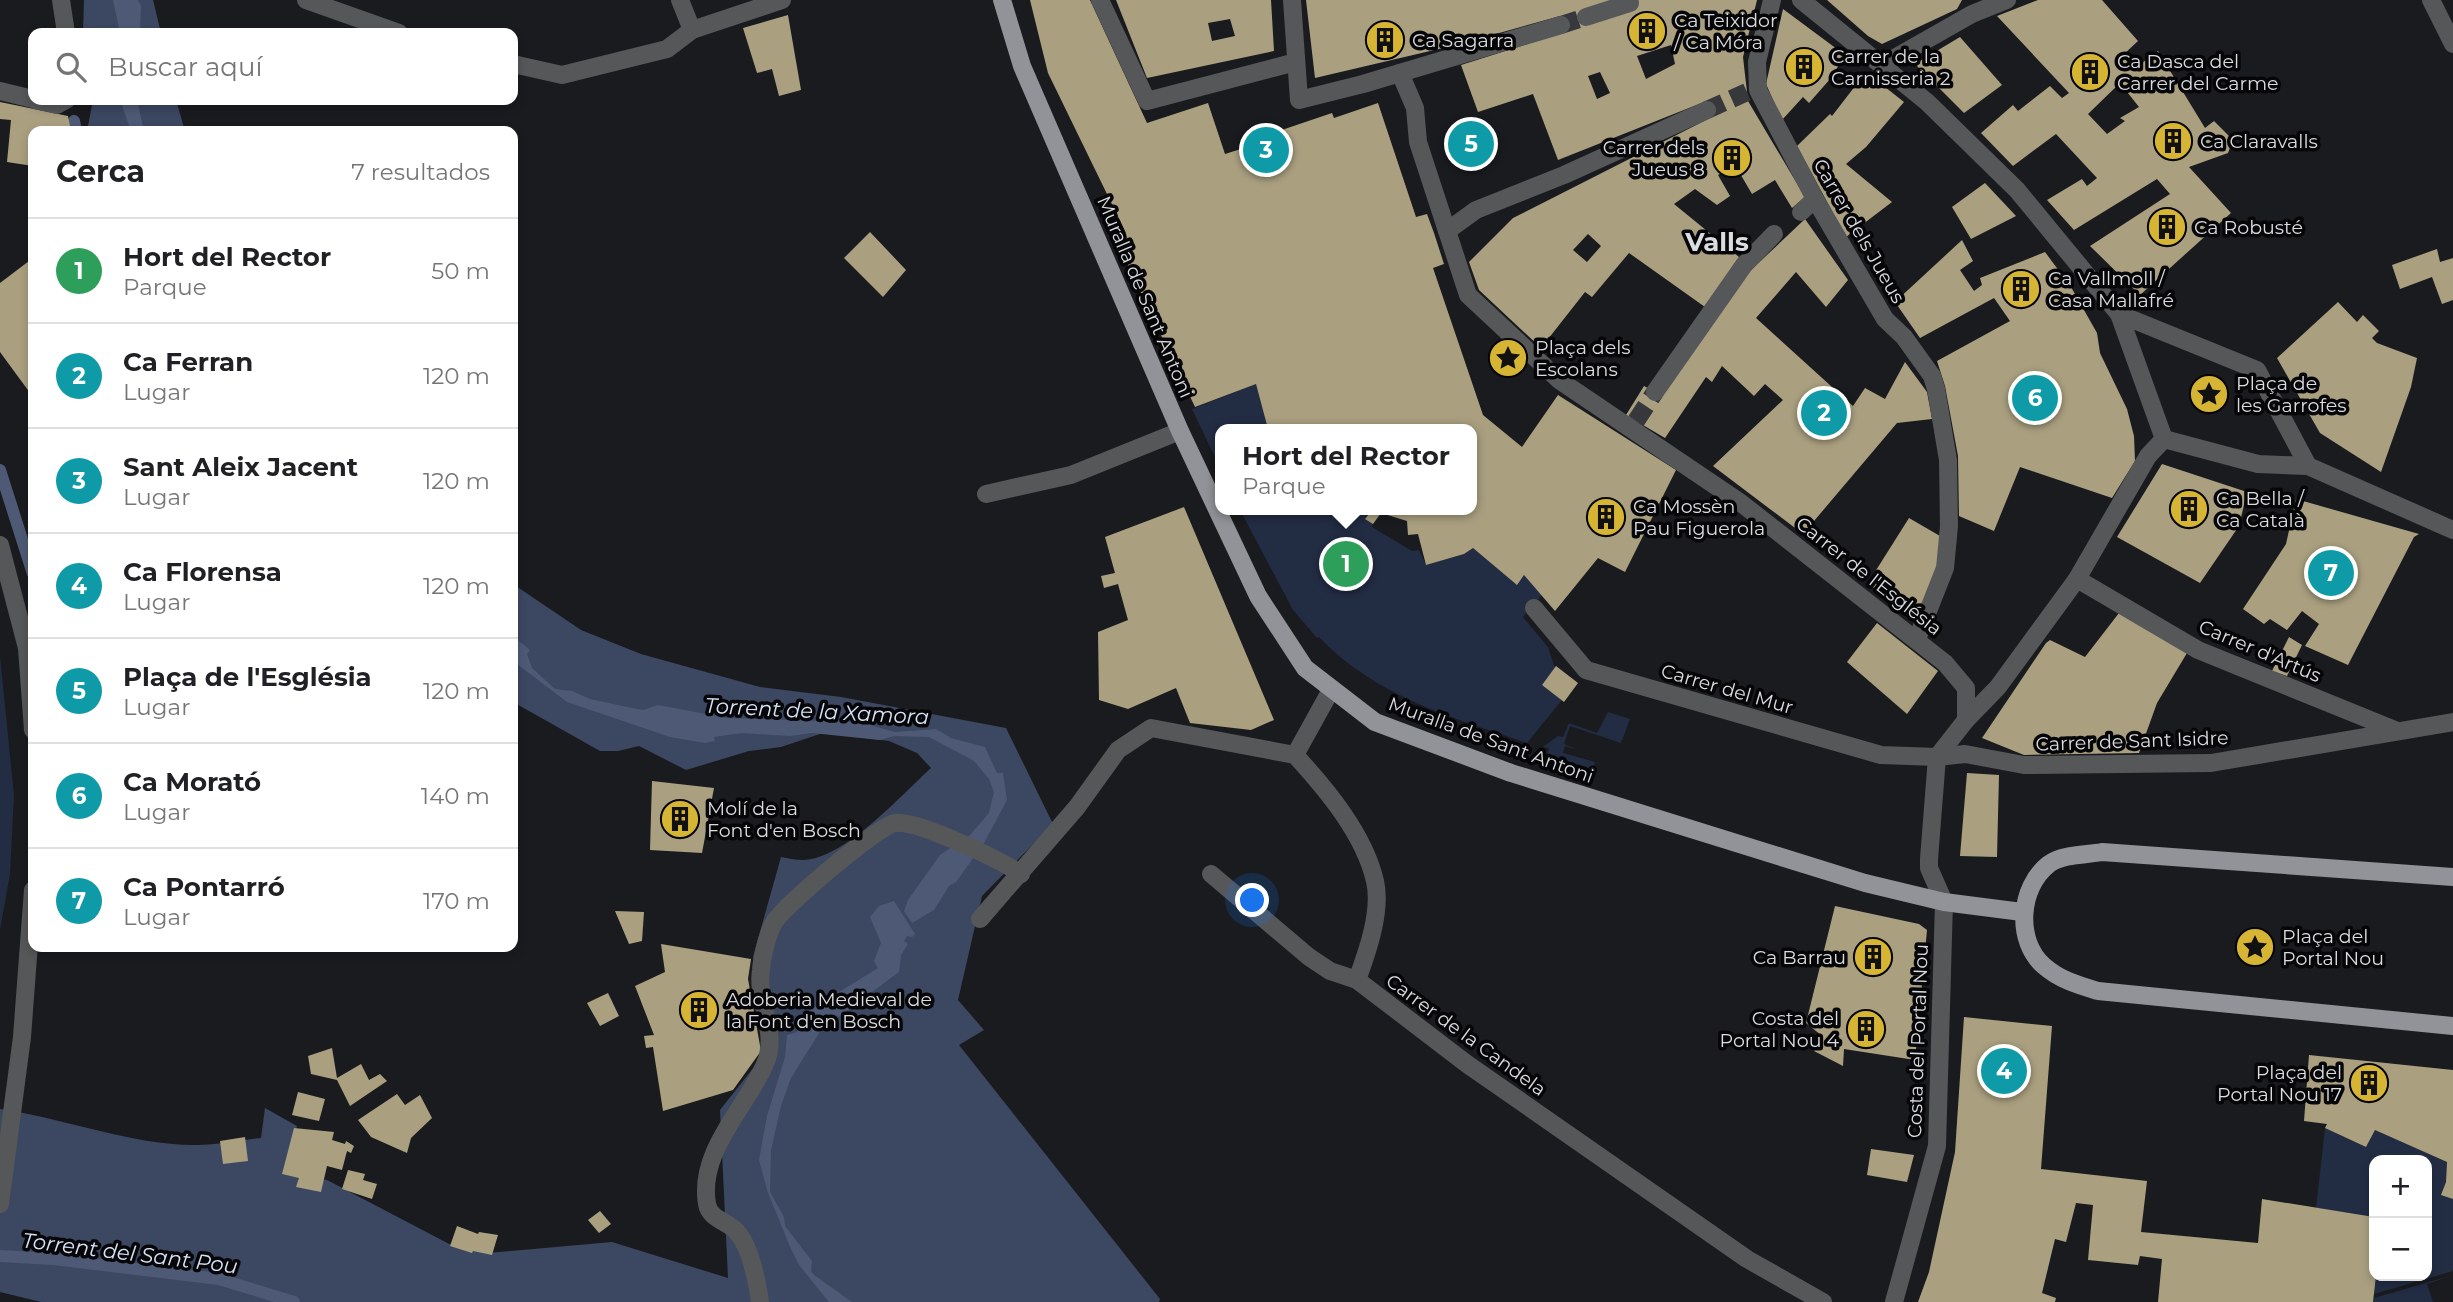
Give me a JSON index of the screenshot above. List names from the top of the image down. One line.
{"streets":{"main road":["Muralla de Sant Antoni"],"street":["Carrer dels Jueus","Carrer de l'Església","Carrer d'Artús","Carrer del Mur","Carrer de Sant Isidre","Carrer de la Candela","Costa del Portal Nou"]},"crossings":[["Carrer dels Jueus","Carrer de l'Església"],["Muralla de Sant Antoni","Costa del Portal Nou"],["Carrer d'Artús","Carrer de Sant Isidre"],["Carrer del Mur","Carrer de Sant Isidre"]],"districts":["Valls"],"water":["Torrent de la Xamora","Torrent del Sant Pou"],"places":{"building":["Ca Teixidor / Ca Móra","Ca Sagarra","Carrer de la Carnisseria 2","Ca Dasca del Carrer del Carme","Ca Claravalls","Carrer dels Jueus 8","Ca Robusté","Ca Vallmoll / Casa Mallafré","Ca Bella / Ca Català","Ca Mossèn Pau Figuerola","Molí de la Font d'en Bosch","Ca Barrau","Adoberia Medieval de la Font d'en Bosch","Costa del Portal Nou 4","Plaça del Portal Nou 17"],"place":["Plaça dels Escolans","Plaça de les Garrofes","Plaça del Portal Nou"]},"page":{"search":"Buscar aquí","pins":["5","3","6","2","1","7","4"],"heading":["Cerca","7 resultados"],"list":[{"mark":"1","name":"Hort del Rector","note":"Parque","value":"50 m"},{"mark":"2","name":"Ca Ferran","note":"Lugar","value":"120 m"},{"mark":"3","name":"Sant Aleix Jacent","note":"Lugar","value":"120 m"},{"mark":"4","name":"Ca Florensa","note":"Lugar","value":"120 m"},{"mark":"5","name":"Plaça de l'Església","note":"Lugar","value":"120 m"},{"mark":"6","name":"Ca Morató","note":"Lugar","value":"140 m"},{"mark":"7","name":"Ca Pontarró","note":"Lugar","value":"170 m"}],"popup":["Hort del Rector","Parque"],"map_buttons":["+","−"]}}
